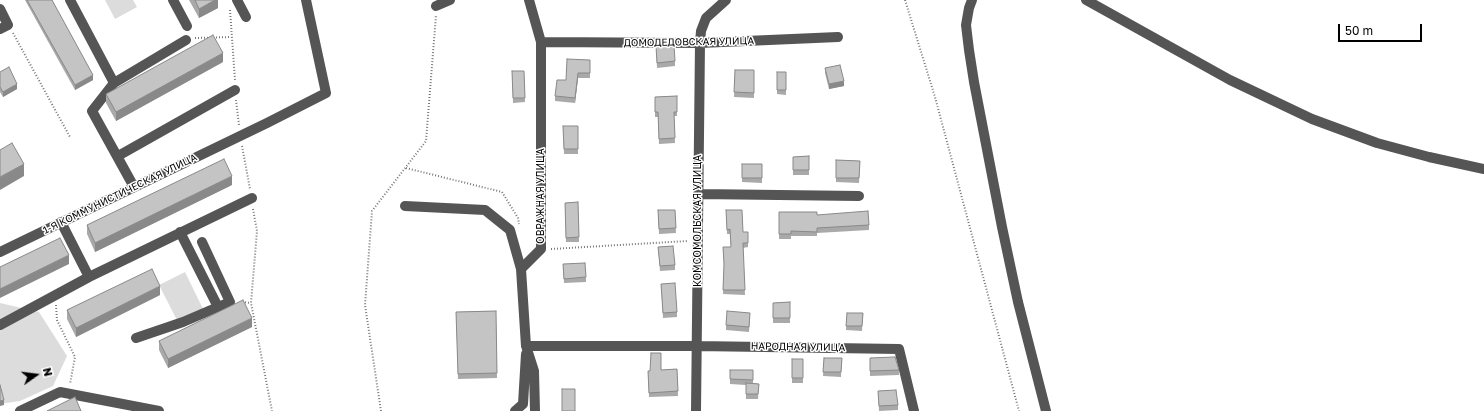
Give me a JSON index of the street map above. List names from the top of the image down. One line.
{"streets":{"street":["ДОМОДЕДОВСКАЯ УЛИЦА","1-Я КОММУНИСТИЧЕСКАЯ УЛИЦА","ОВРАЖНАЯ УЛИЦА","КОМСОМОЛЬСКАЯ УЛИЦА","НАРОДНАЯ УЛИЦА"]},"crossings":[["ДОМОДЕДОВСКАЯ УЛИЦА","ОВРАЖНАЯ УЛИЦА"],["ДОМОДЕДОВСКАЯ УЛИЦА","КОМСОМОЛЬСКАЯ УЛИЦА"],["КОМСОМОЛЬСКАЯ УЛИЦА","НАРОДНАЯ УЛИЦА"]],"scale_bar":"50 m","north":"right"}
